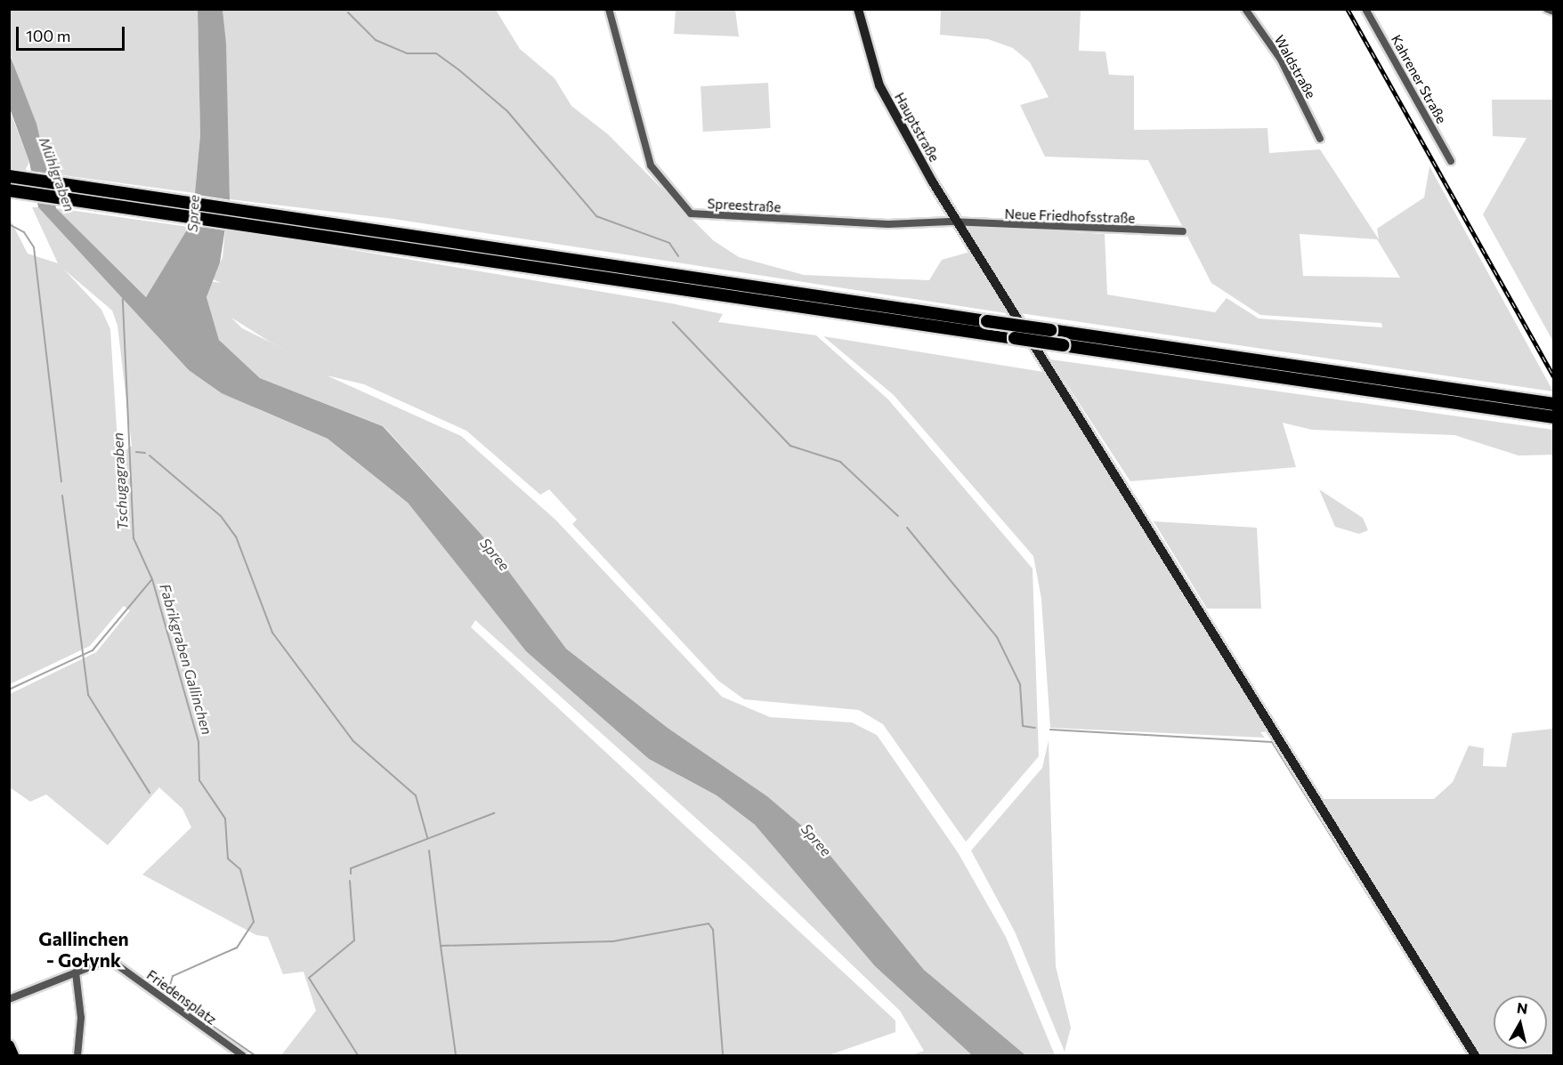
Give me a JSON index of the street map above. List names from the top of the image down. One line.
{"streets":{"street":["Waldstraße","Kahrener Straße","Hauptstraße","Spreestraße","Neue Friedhofsstraße","Friedensplatz"]},"crossings":[["Hauptstraße","Spreestraße"],["Hauptstraße","Neue Friedhofsstraße"],["Spreestraße","Neue Friedhofsstraße"]],"districts":["Gallinchen - Gołynk"],"water":["Mühlgraben","Spree","Tschugagraben","Fabrikgraben Gallinchen"],"scale_bar":"100 m","north":"top"}
